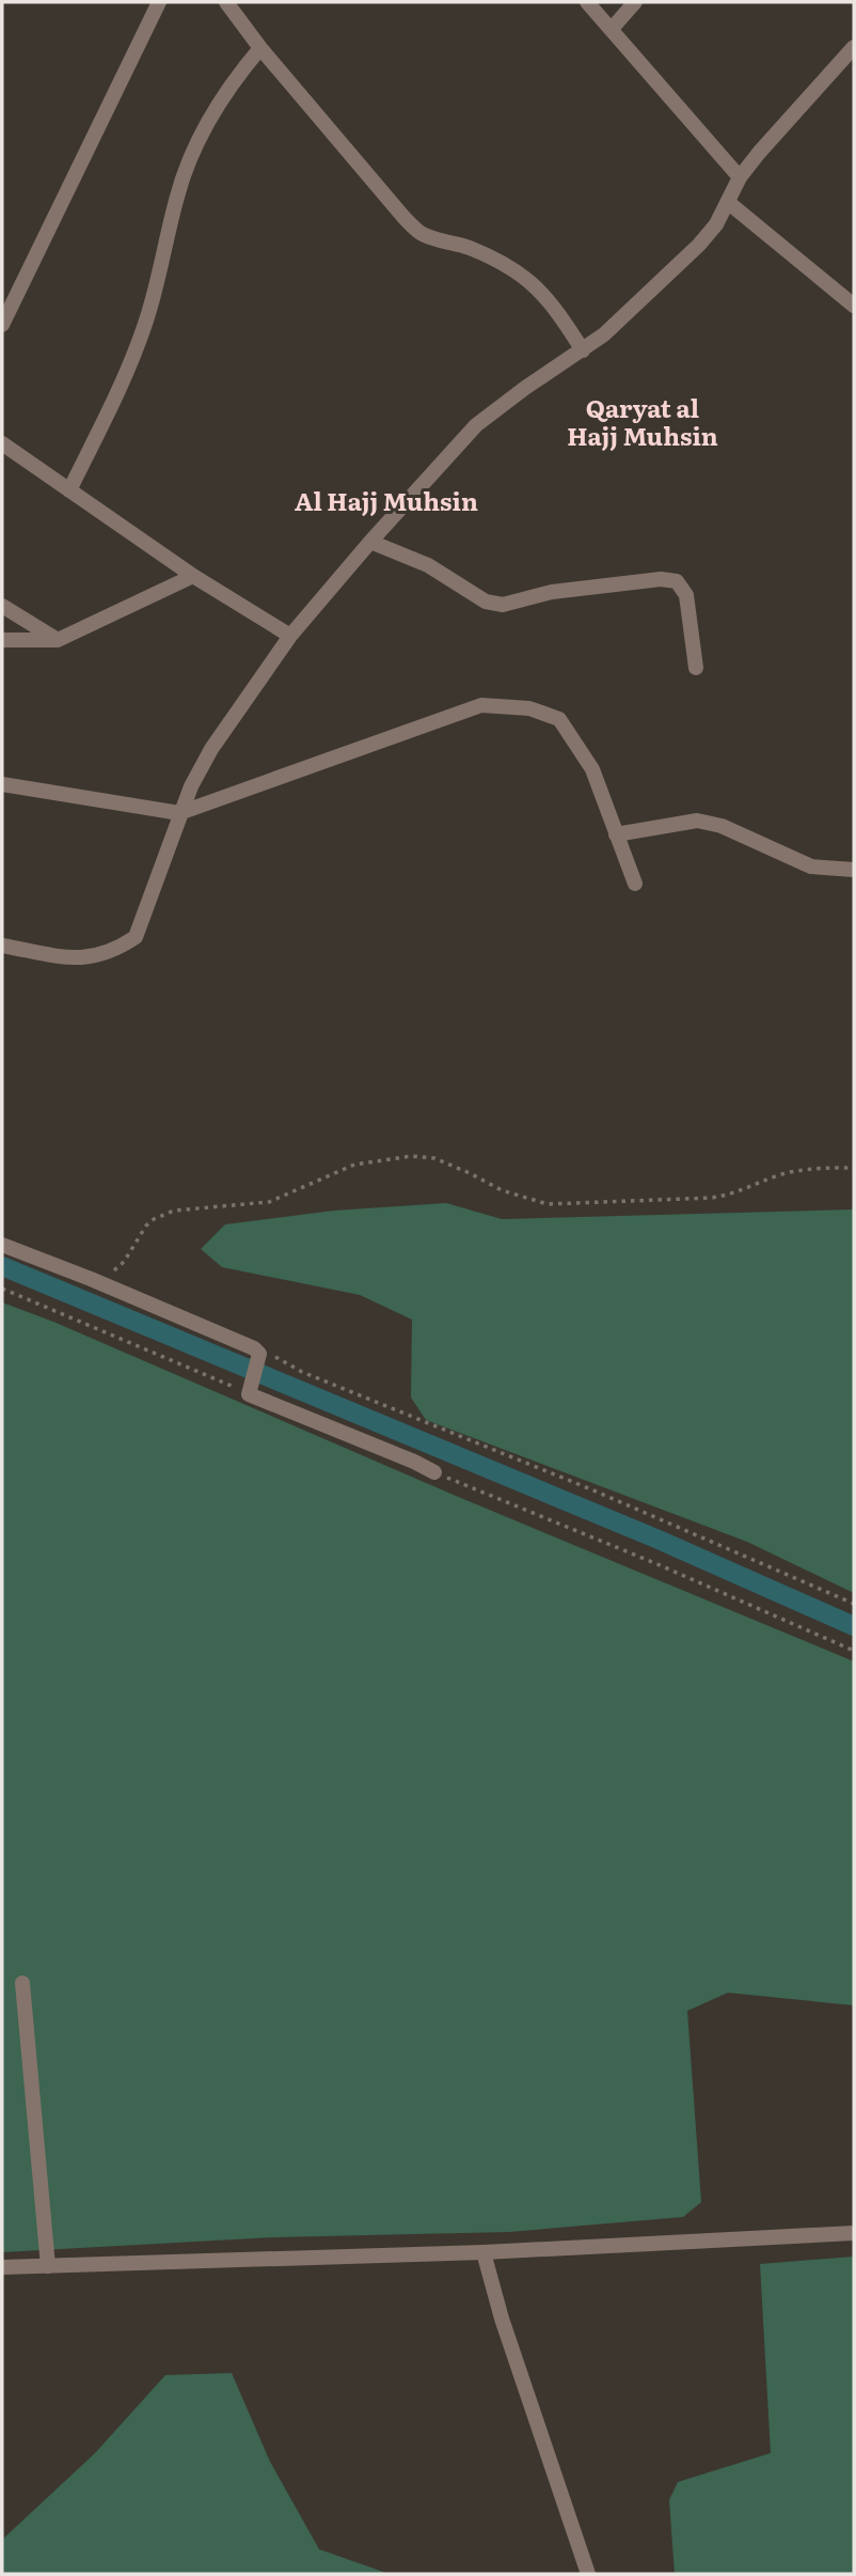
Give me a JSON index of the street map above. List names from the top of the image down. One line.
{"districts":["Qaryat al Hajj Muhsin","Al Hajj Muhsin"]}
